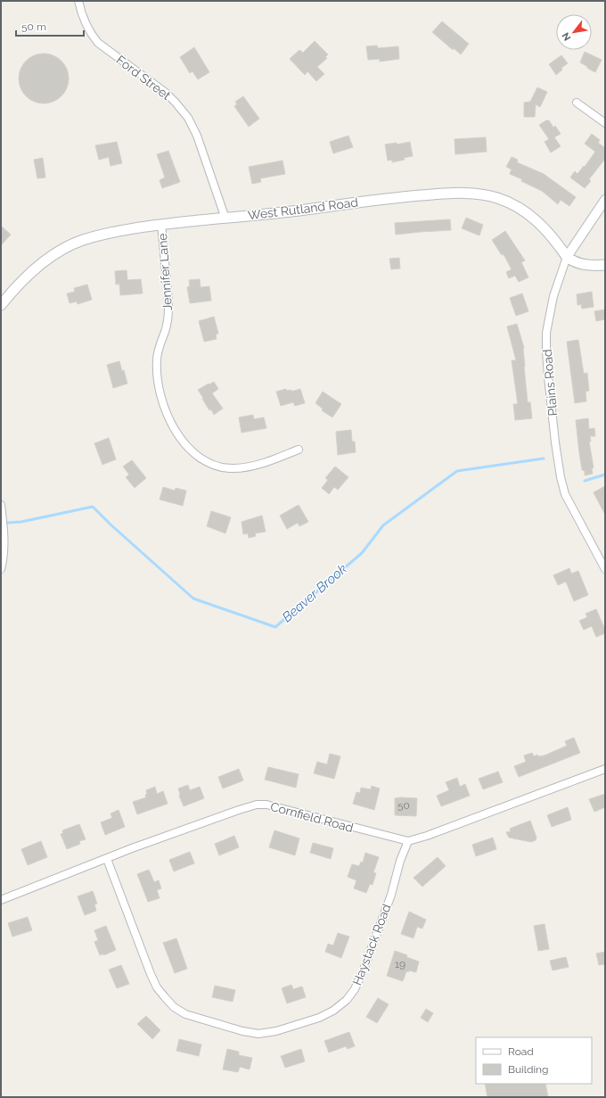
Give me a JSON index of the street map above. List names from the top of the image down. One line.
{"streets":{"main road":["West Rutland Road"],"street":["Ford Street","Jennifer Lane","Plains Road","Cornfield Road","Haystack Road"]},"crossings":[["Ford Street","West Rutland Road"],["West Rutland Road","Jennifer Lane"],["West Rutland Road","Plains Road"],["Cornfield Road","Haystack Road"]],"water":["Beaver Brook"],"house_numbers":["50","19"],"legend":["Road","Building"],"scale_bar":"50 m","north":"bottom left"}
